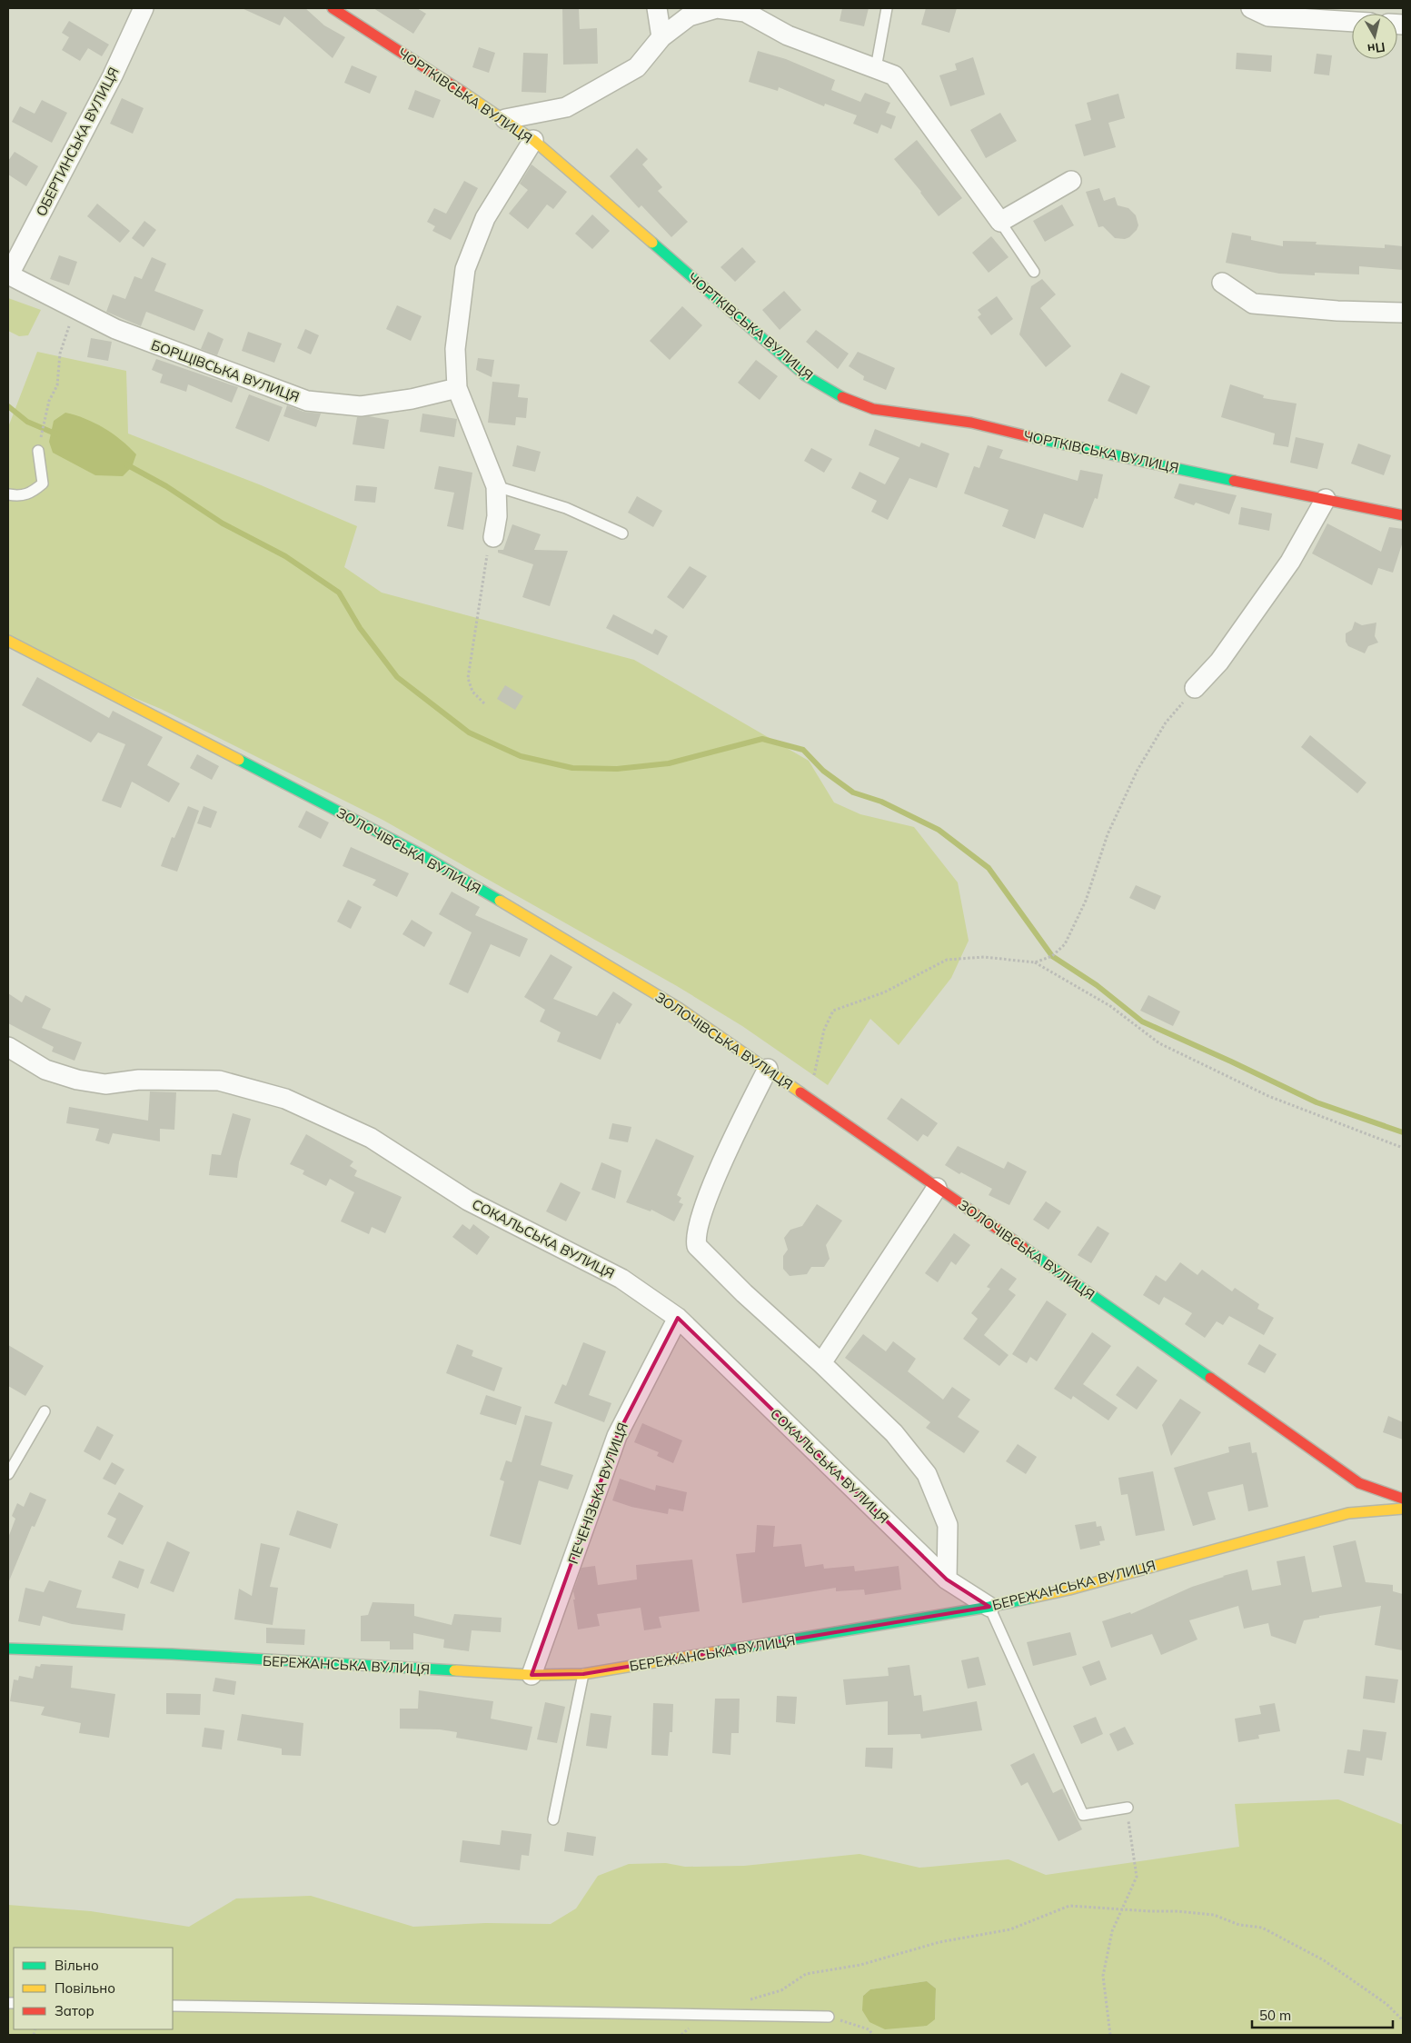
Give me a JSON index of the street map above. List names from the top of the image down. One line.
{"streets":{"street":["ЧОРТКІВСЬКА ВУЛИЦЯ","ОБЕРТИНСЬКА ВУЛИЦЯ","БОРЩІВСЬКА ВУЛИЦЯ","ЗОЛОЧІВСЬКА ВУЛИЦЯ","СОКАЛЬСЬКА ВУЛИЦЯ","ПЕЧЕНІЗЬКА ВУЛИЦЯ","БЕРЕЖАНСЬКА ВУЛИЦЯ"]},"crossings":[["ОБЕРТИНСЬКА ВУЛИЦЯ","БОРЩІВСЬКА ВУЛИЦЯ"],["СОКАЛЬСЬКА ВУЛИЦЯ","ПЕЧЕНІЗЬКА ВУЛИЦЯ"],["СОКАЛЬСЬКА ВУЛИЦЯ","БЕРЕЖАНСЬКА ВУЛИЦЯ"],["ПЕЧЕНІЗЬКА ВУЛИЦЯ","БЕРЕЖАНСЬКА ВУЛИЦЯ"]],"legend":["Вільно","Повільно","Затор"],"scale_bar":"50 m","north":"bottom"}
